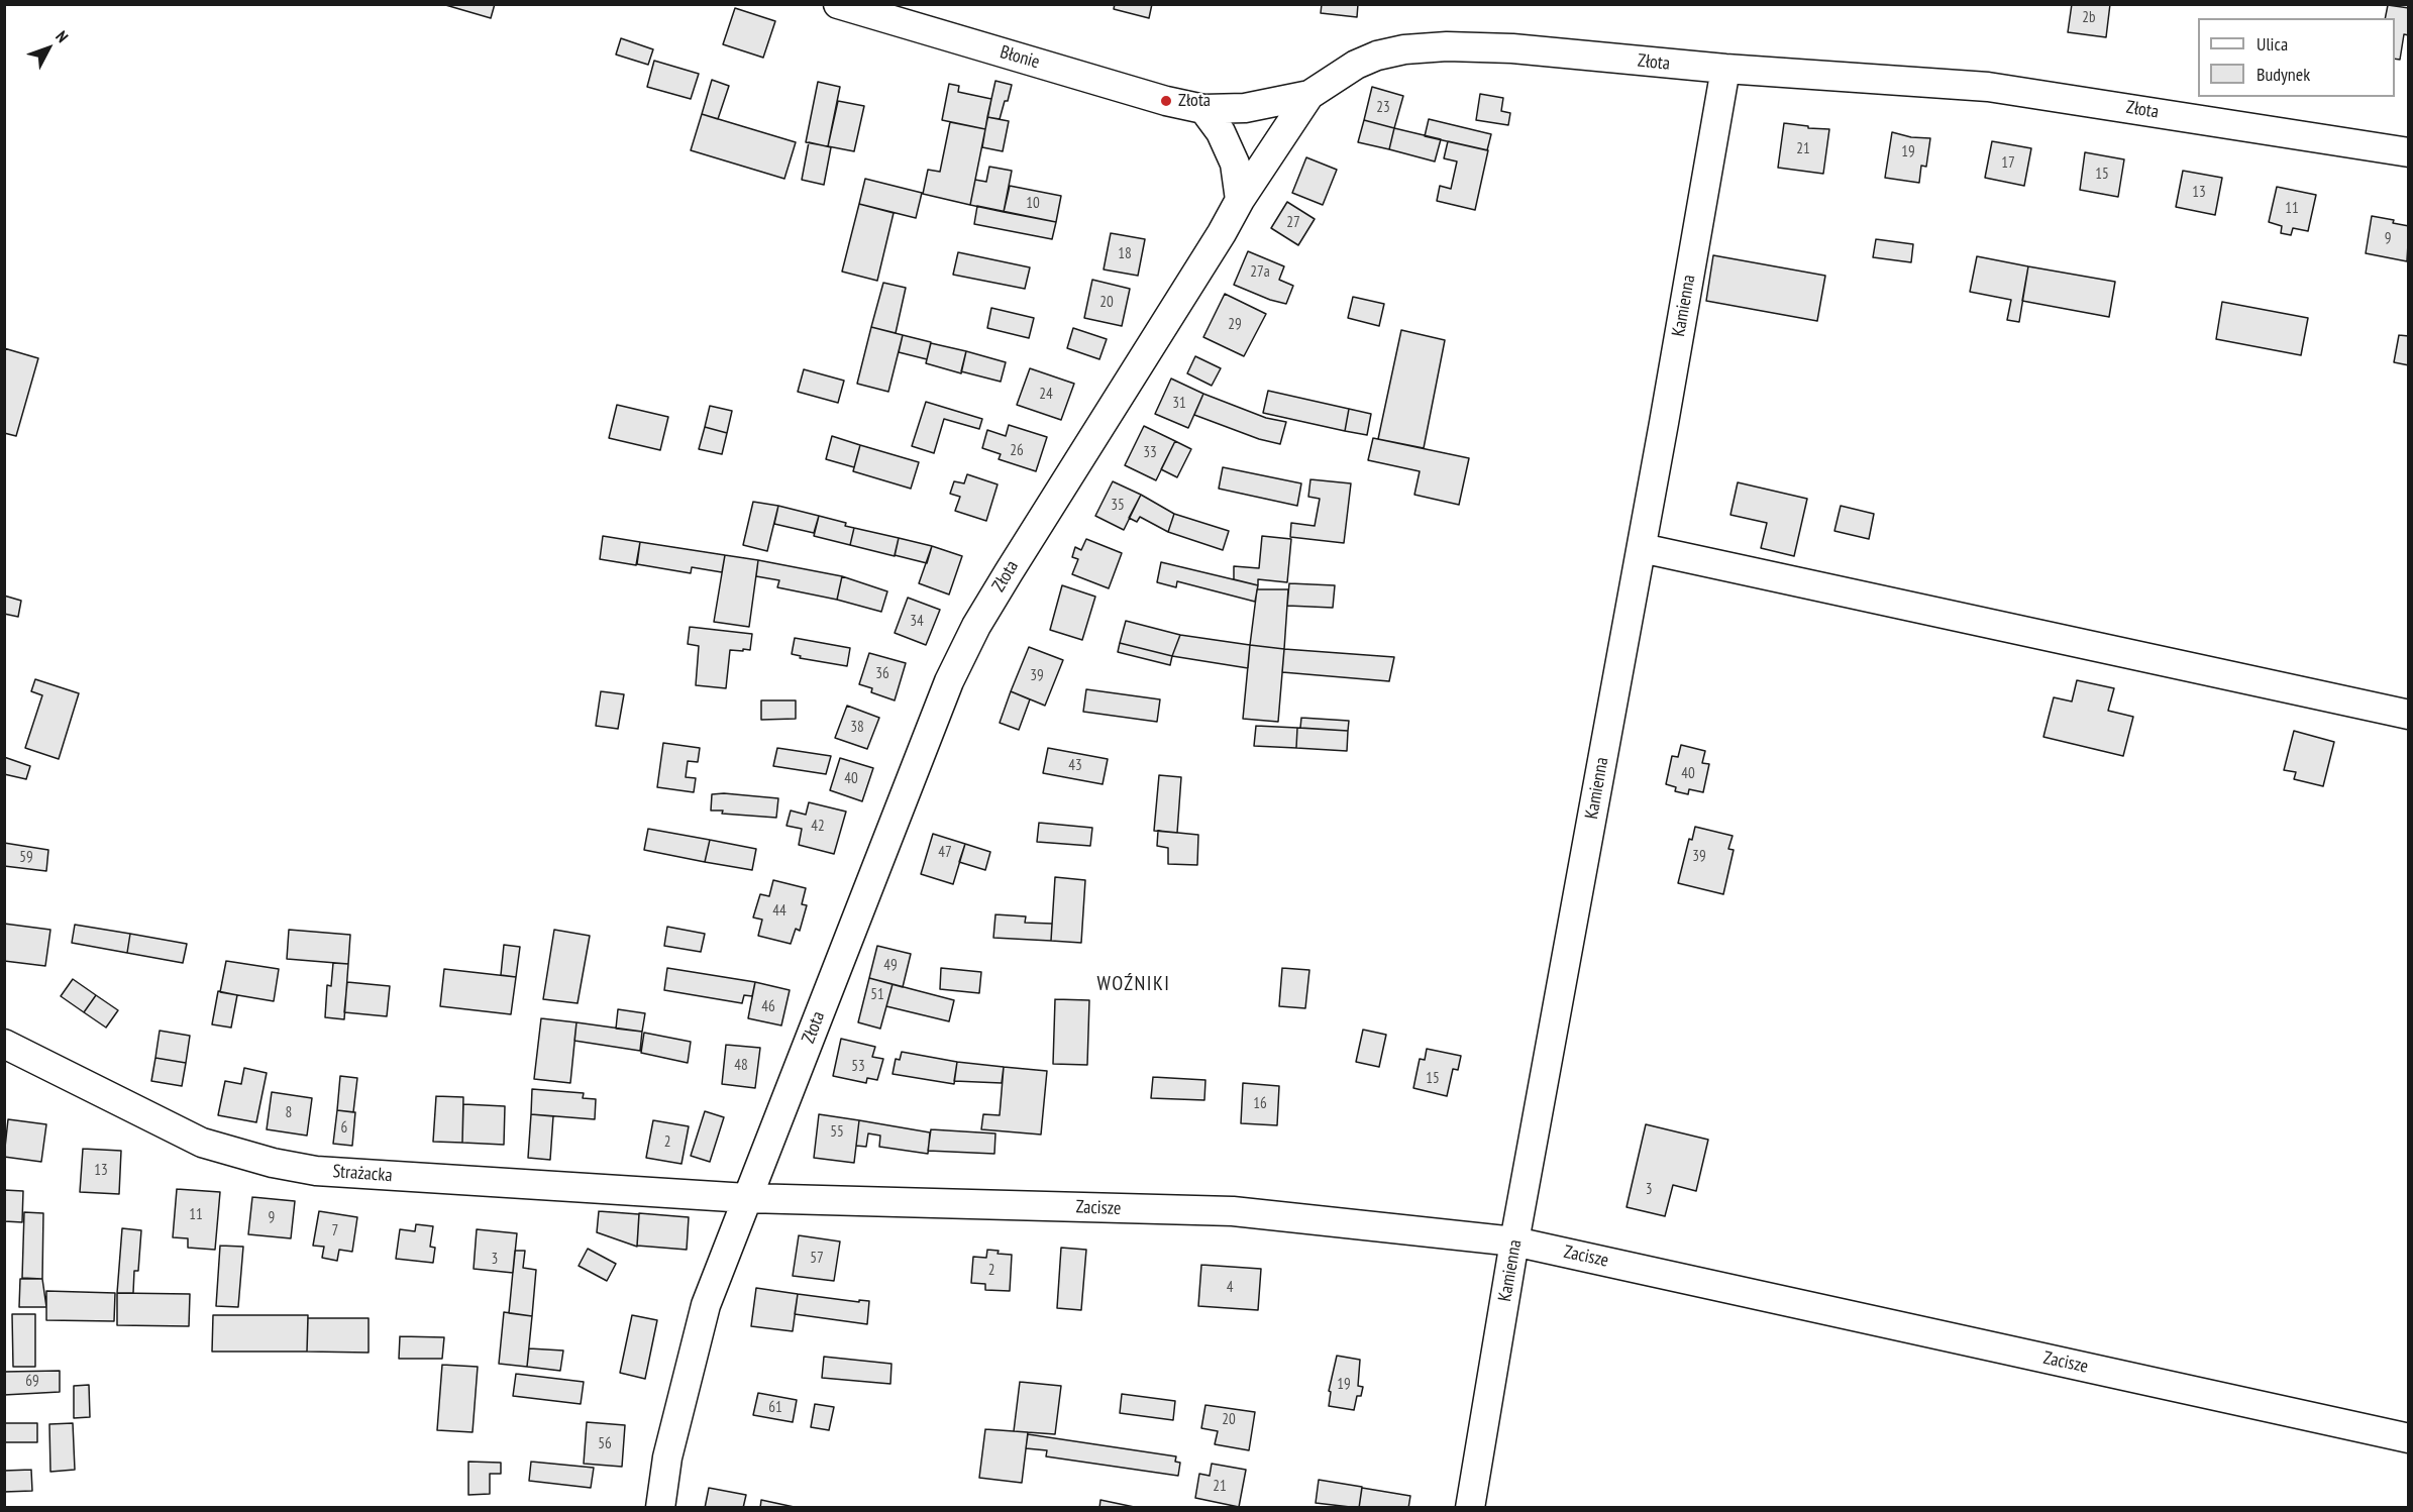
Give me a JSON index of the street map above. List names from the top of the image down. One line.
{"streets":{"street":["Błonie","Złota","Kamienna","Strażacka","Zacisze"]},"crossings":[["Błonie","Złota"],["Złota","Kamienna"],["Złota","Strażacka"],["Złota","Zacisze"],["Kamienna","Zacisze"],["Strażacka","Zacisze"]],"districts":["WOŹNIKI"],"places":["Złota"],"house_numbers":["2b","23","21","19","17","15","13","10","11","27","9","18","27a","20","29","24","31","26","33","35","34","36","39","38","43","40","40","42","47","39","59","44","49","51","46","48","53","15","16","8","6","55","2","13","3","11","9","7","57","3","2","4","69","19","61","20","56","21"],"legend":["Ulica","Budynek"],"north":"top right"}
